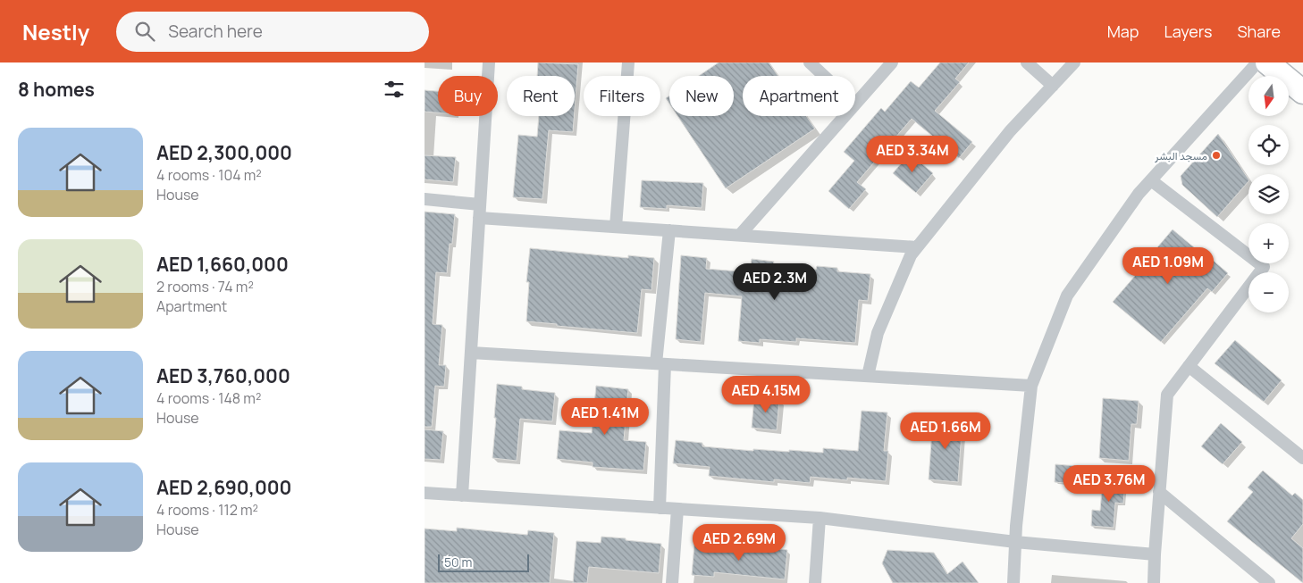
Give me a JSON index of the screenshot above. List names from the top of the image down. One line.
{"places":["مسجد البشر"],"scale_bar":"50 m","north":"bottom","page":{"header":"Nestly","search":"Search here","nav":["Map","Layers","Share"],"heading":"8 homes","map_buttons":["+","−"],"chip":["Buy","Rent","Filters","New","Apartment"],"list":[{"name":"AED 2,300,000","note":"4 rooms · 104 m² · House"},{"name":"AED 1,660,000","note":"2 rooms · 74 m² · Apartment"},{"name":"AED 3,760,000","note":"4 rooms · 148 m² · House"},{"name":"AED 2,690,000","note":"4 rooms · 112 m² · House"}],"price":["AED 3.34M","AED 1.09M","AED 2.3M","AED 4.15M","AED 1.41M","AED 1.66M","AED 3.76M","AED 2.69M"],"scale":"50 m"}}
